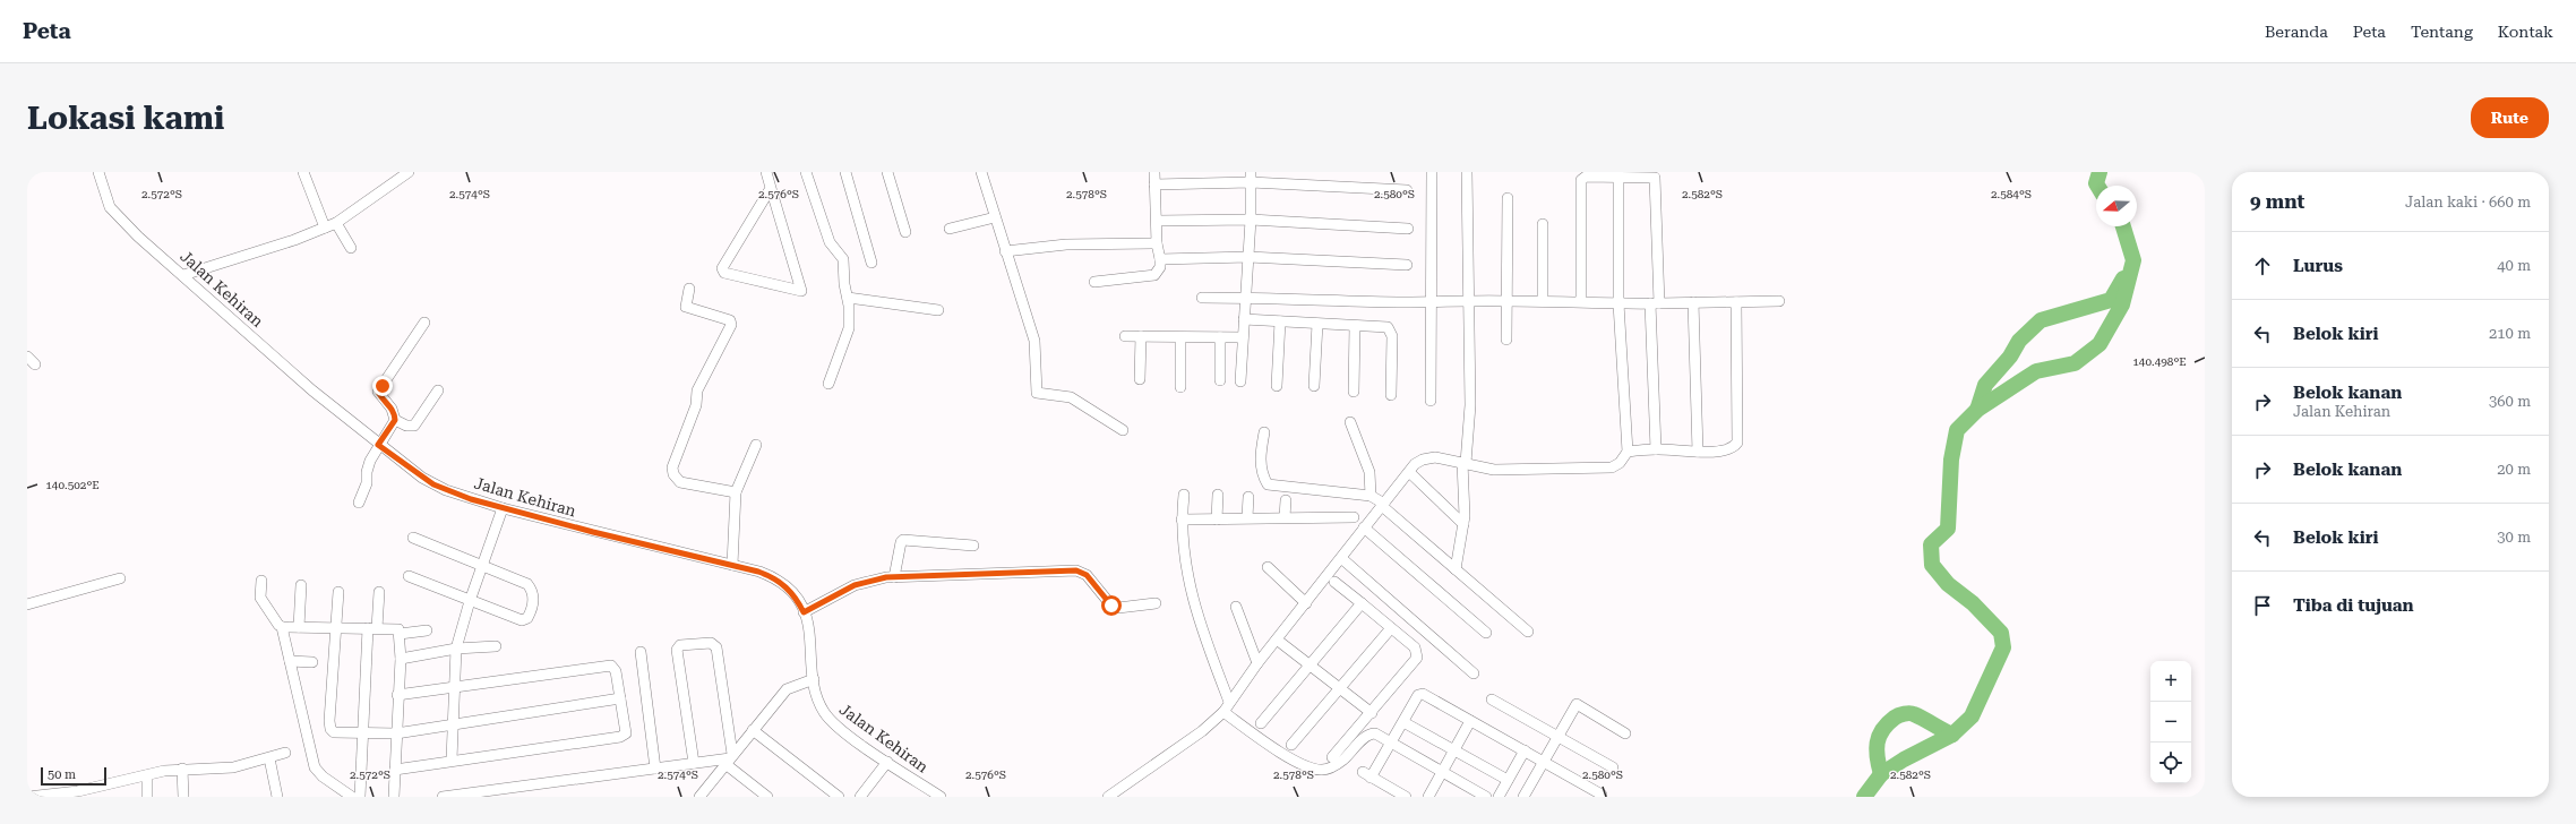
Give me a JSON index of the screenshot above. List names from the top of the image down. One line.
{"streets":{"street":["Jalan Kehiran"]},"scale_bar":"50 m","north":"left","page":{"header":"Peta","nav":["Beranda","Peta","Tentang","Kontak"],"buttons":"Rute","title":"Lokasi kami","heading":["9 mnt","Jalan kaki · 660 m"],"list":[["Lurus","40 m"],["Belok kiri","210 m"],["Belok kanan","Jalan Kehiran","360 m"],["Belok kanan","20 m"],["Belok kiri","30 m"],"Tiba di tujuan"],"map_buttons":["+","−"],"scale":"50 m"},"coordinates":["2.572°S","2.574°S","2.576°S","2.578°S","2.580°S","2.582°S","2.584°S","140.498°E","140.502°E"]}
